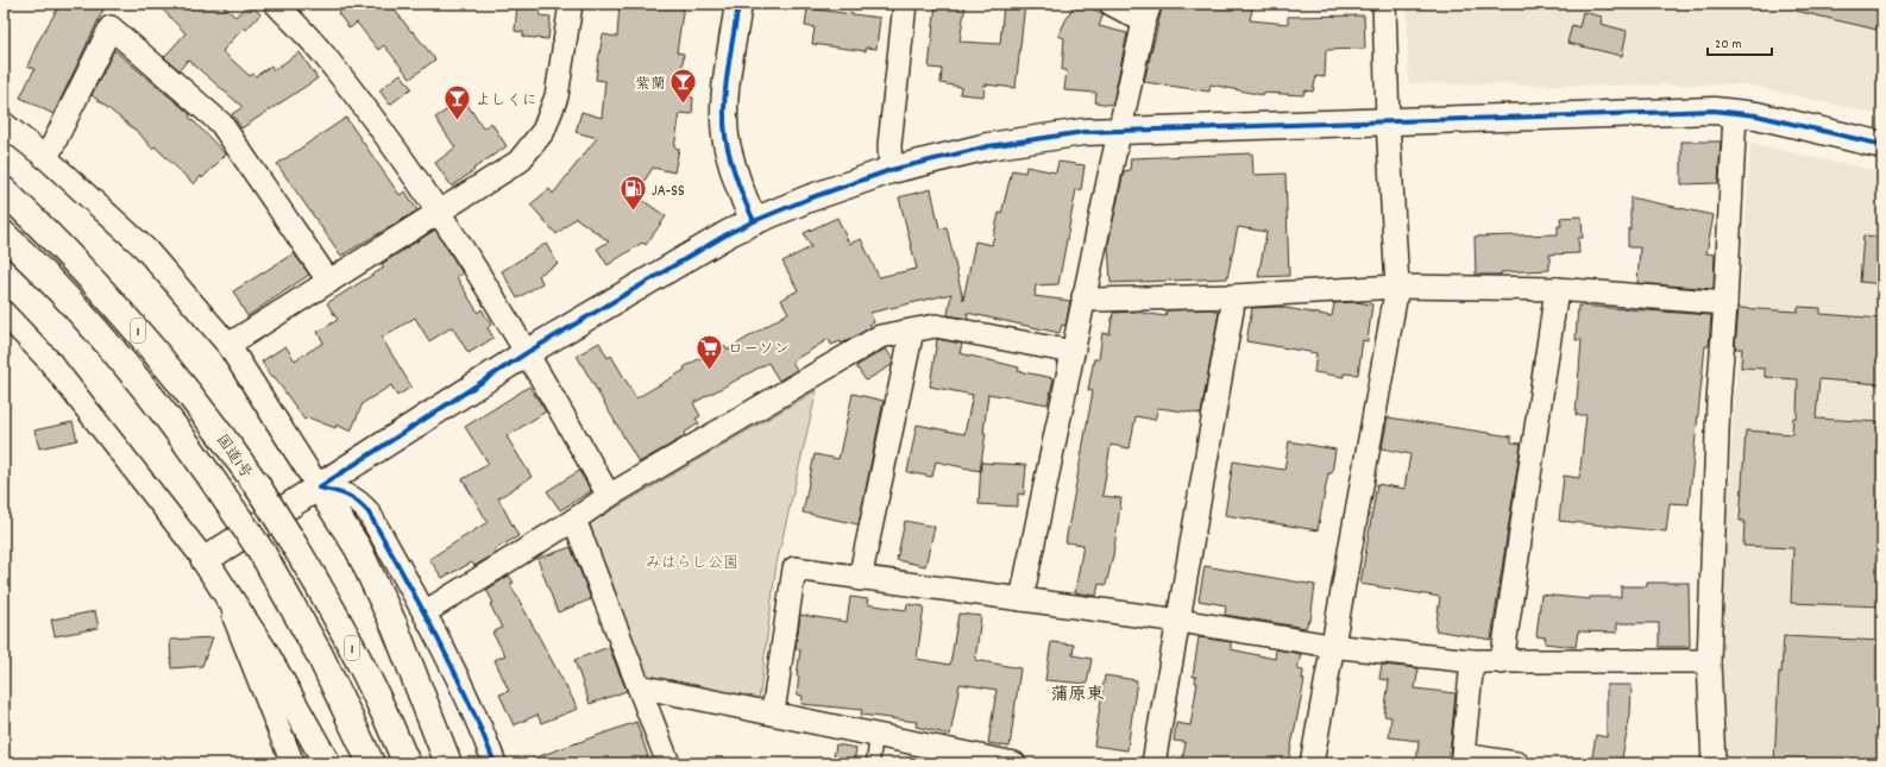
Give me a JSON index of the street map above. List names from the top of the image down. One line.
{"streets":{"main road":["1","国道1号"]},"districts":["蒲原東"],"parks":["みはらし公園"],"places":{"bar":["紫蘭","よしくに"],"fuel station":["JA-SS"],"supermarket":["ローソン"]},"scale_bar":"20 m"}
